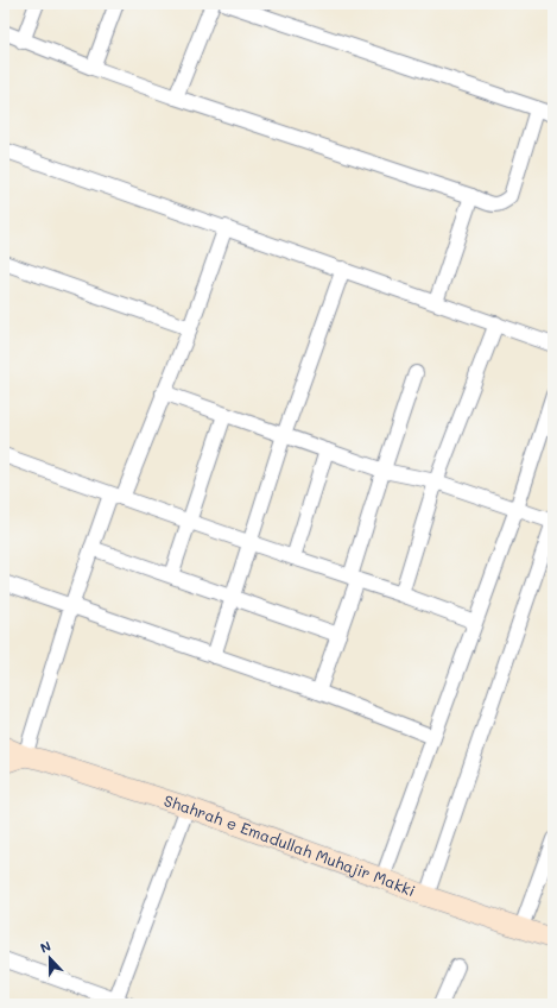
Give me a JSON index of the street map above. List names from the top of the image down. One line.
{"streets":{"street":["Shahrah e Emadullah Muhajir Makki"]},"north":"top"}
